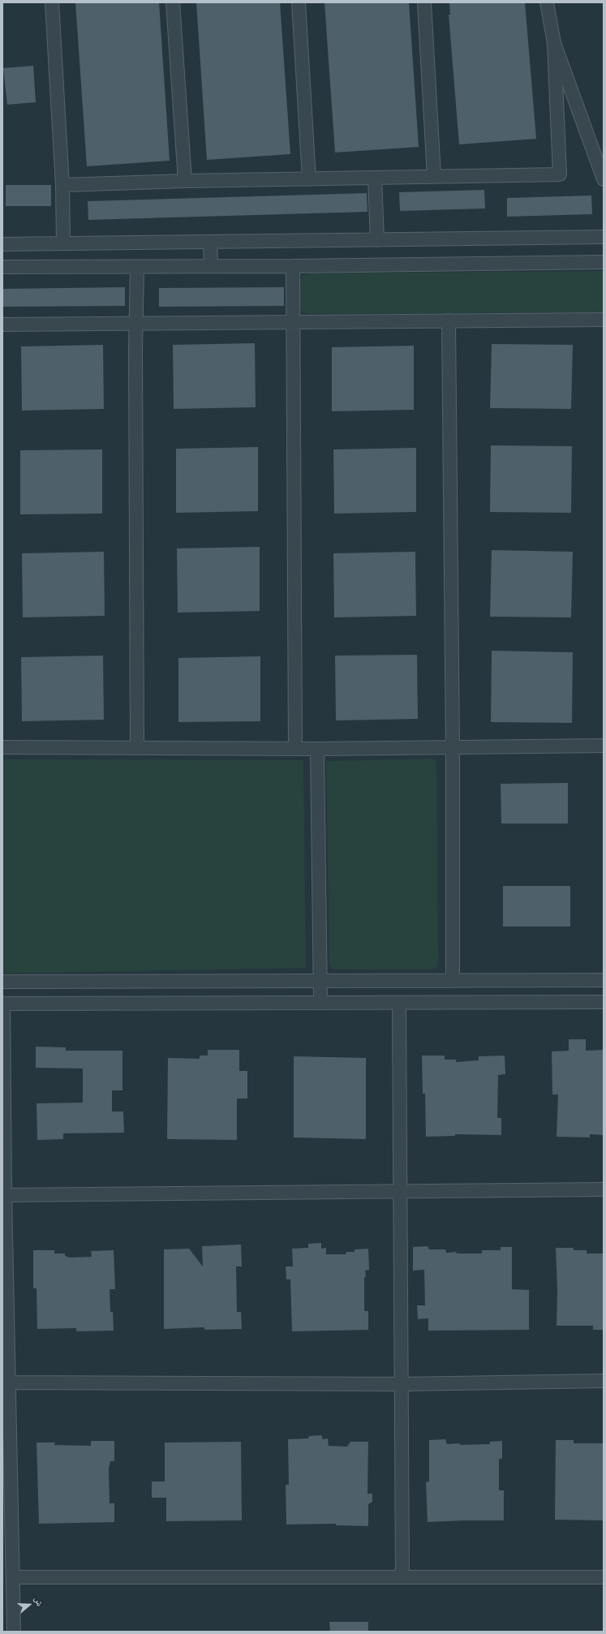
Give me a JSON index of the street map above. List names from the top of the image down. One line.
{"north":"right"}
